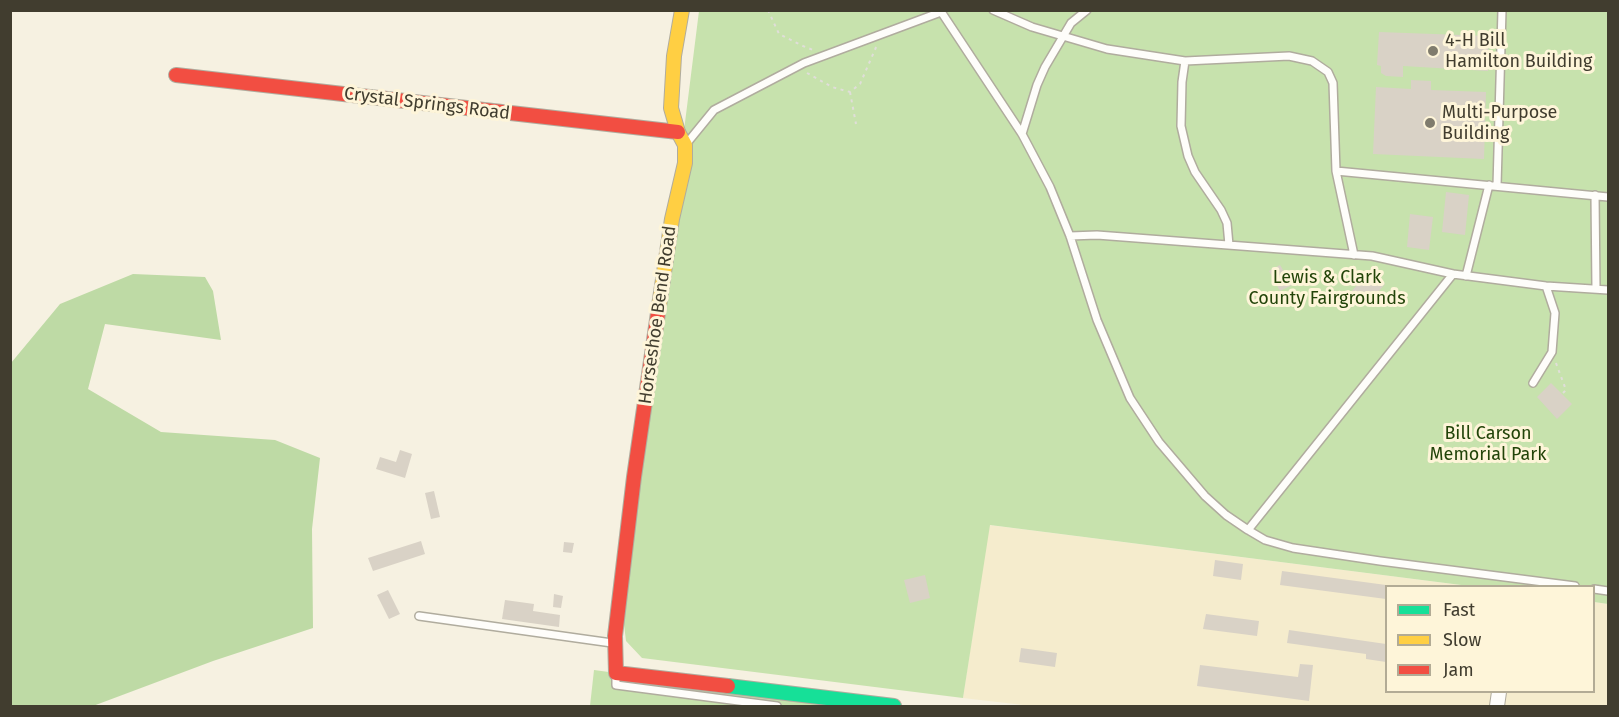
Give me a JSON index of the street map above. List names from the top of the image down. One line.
{"streets":{"street":["Crystal Springs Road","Horseshoe Bend Road"]},"crossings":[["Crystal Springs Road","Horseshoe Bend Road"]],"parks":["Lewis & Clark County Fairgrounds","Bill Carson Memorial Park"],"places":["4-H Bill Hamilton Building","Multi-Purpose Building"],"legend":["Fast","Slow","Jam"]}
